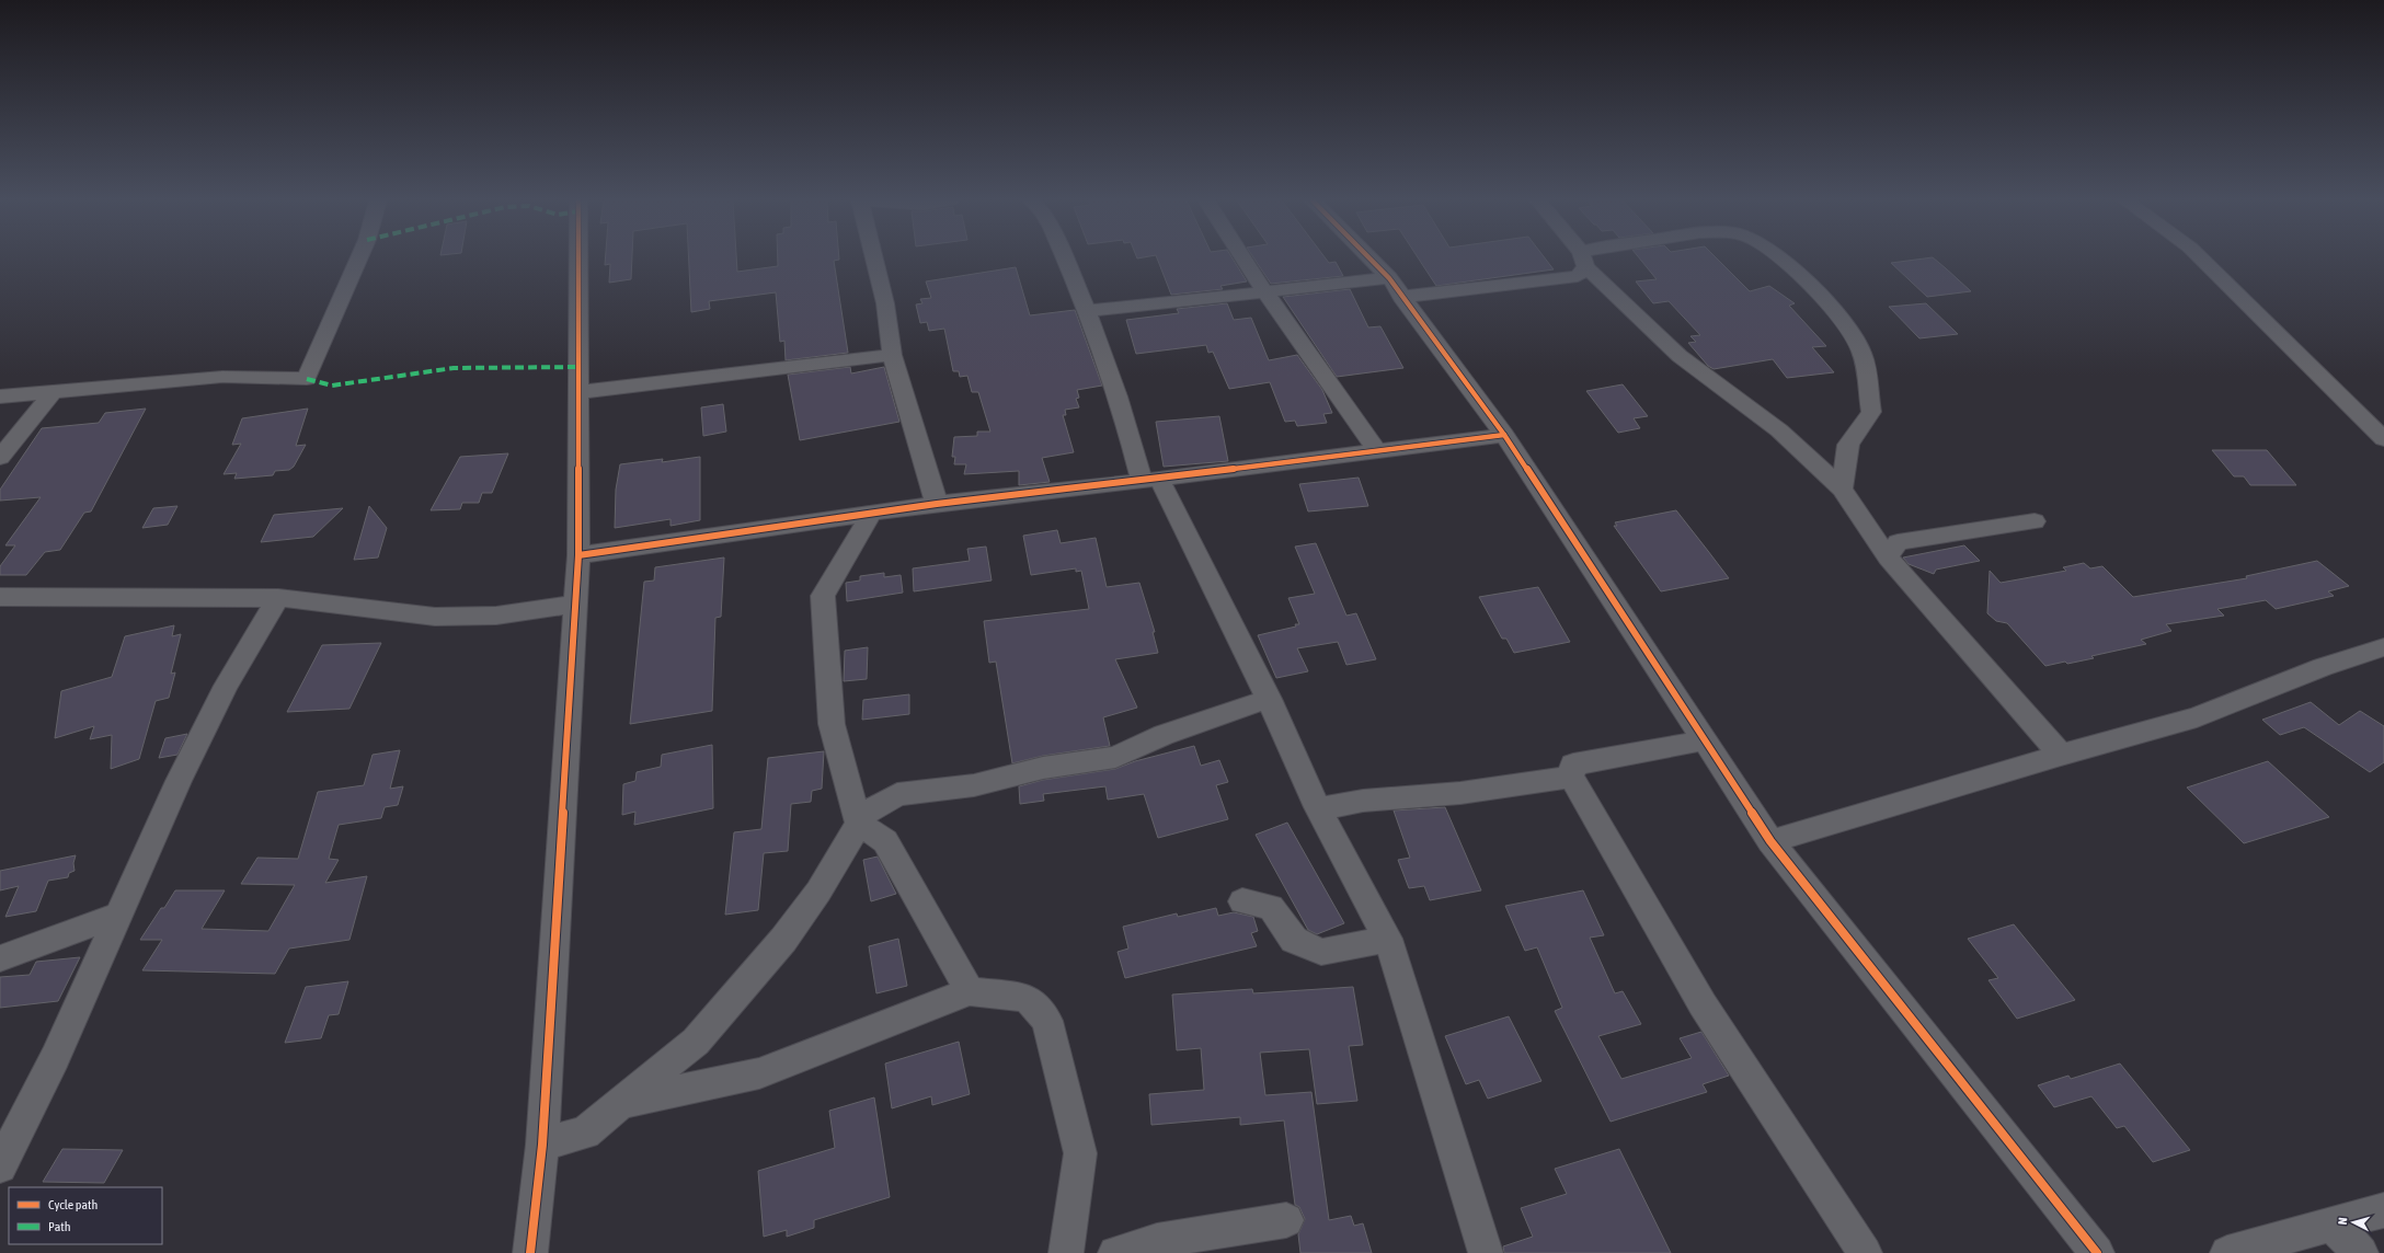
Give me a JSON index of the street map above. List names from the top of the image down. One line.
{"legend":["Cycle path","Path"],"north":"left"}
